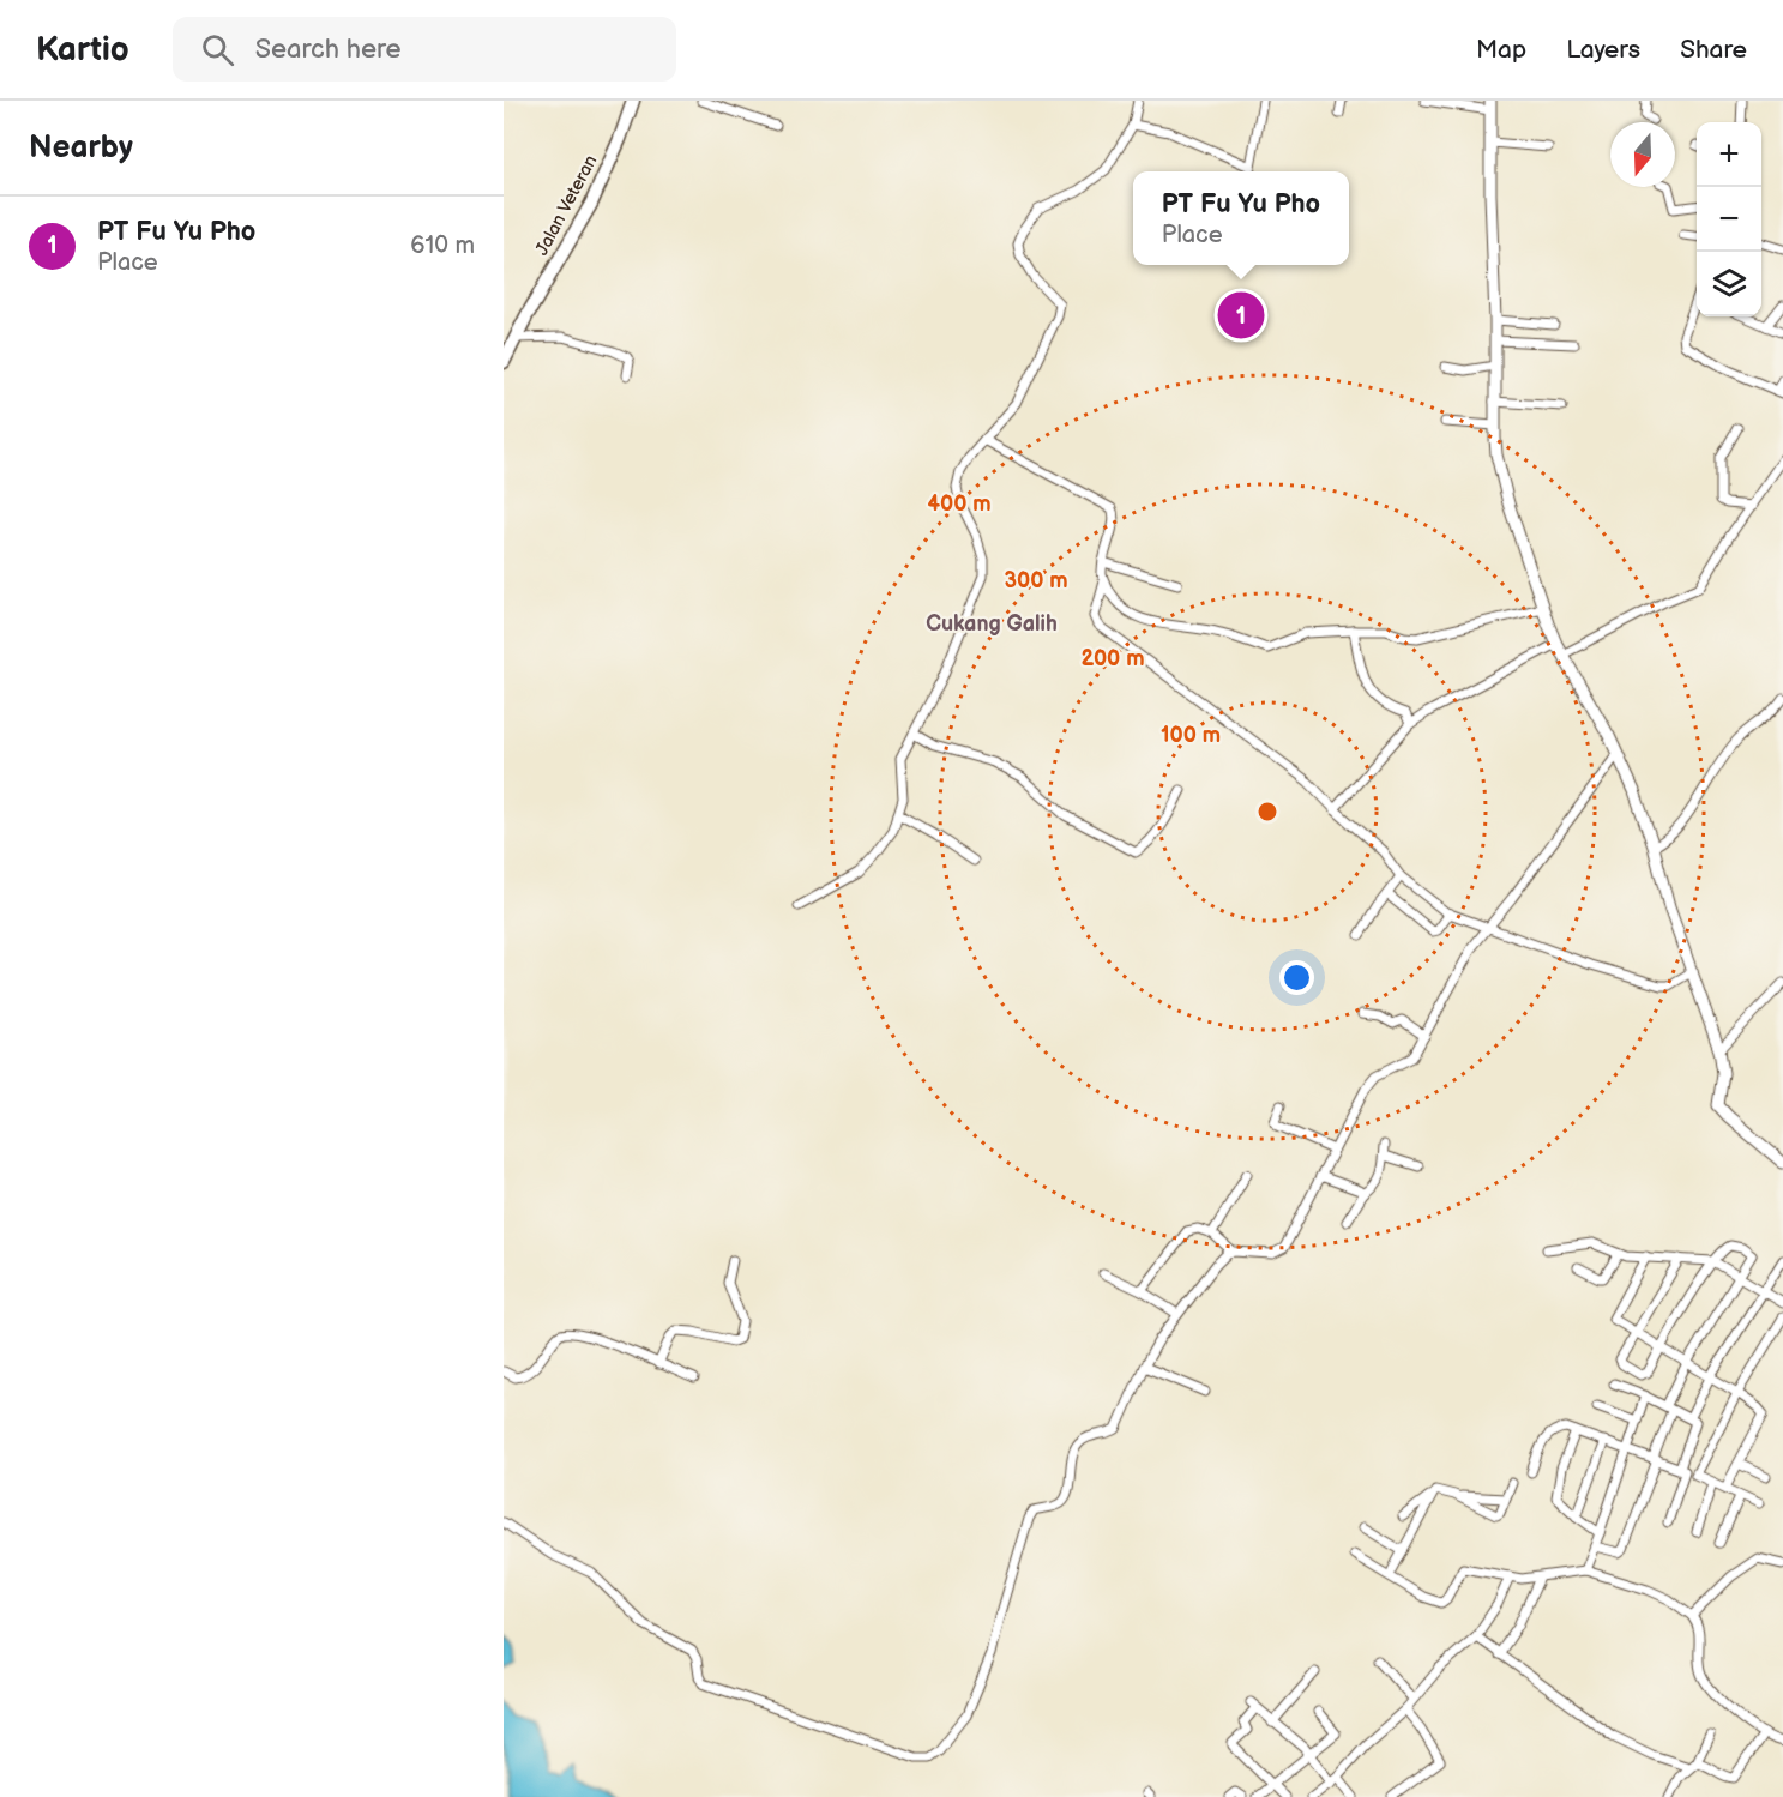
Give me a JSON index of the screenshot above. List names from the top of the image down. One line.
{"streets":{"main road":["Jalan Veteran"]},"districts":["Cukang Galih"],"north":"bottom","page":{"header":"Kartio","search":"Search here","nav":["Map","Layers","Share"],"heading":"Nearby","map_buttons":["+","−"],"popup":["PT Fu Yu Pho","Place"],"list":[{"mark":"1","name":"PT Fu Yu Pho","note":"Place","value":"610 m"}],"pins":"1"},"rings":["400 m","300 m","200 m","100 m"]}
